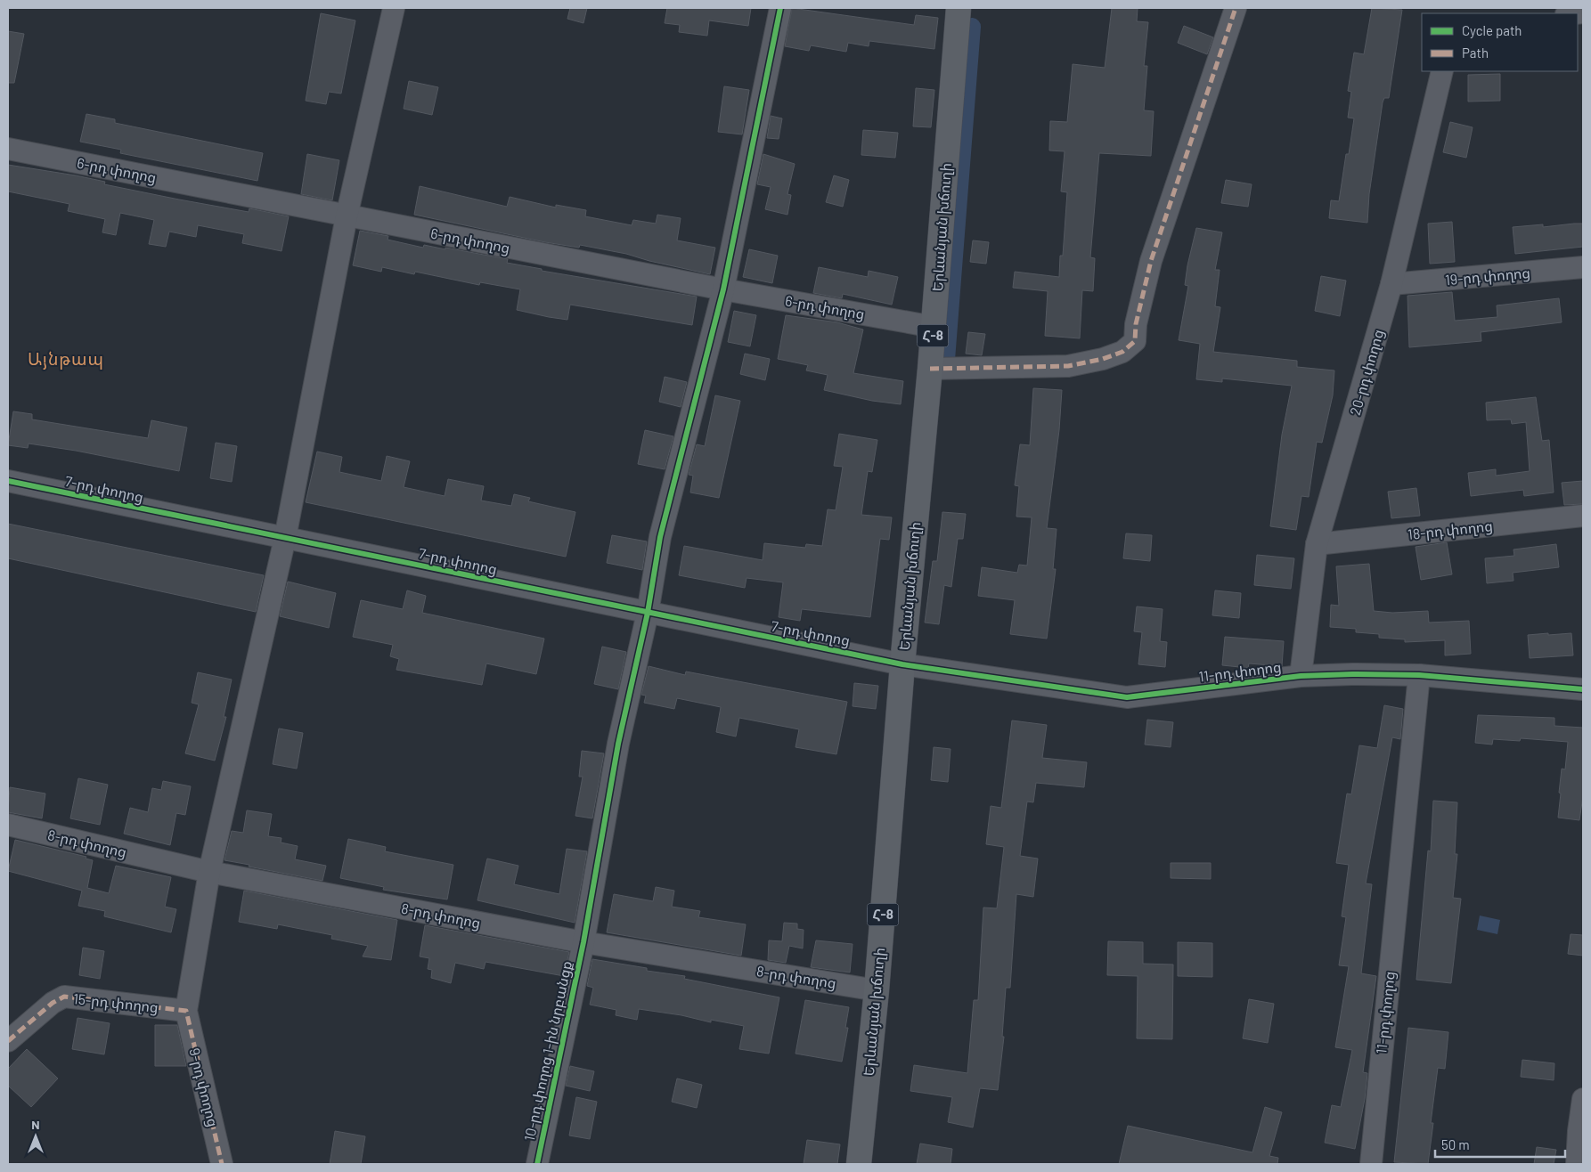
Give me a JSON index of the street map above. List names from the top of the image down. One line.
{"streets":{"main road":["Երևանյան խճուղի","Հ-8"],"street":["6-րդ փողոց","19-րդ փողոց","20-րդ փողոց","7-րդ փողոց","18-րդ փողոց","11-րդ փողոց","8-րդ փողոց","15-րդ փողոց","10-րդ փողոց 1-ին նրբանցք","9-րդ փողոց"]},"crossings":[["6-րդ փողոց","Երևանյան խճուղի"],["6-րդ փողոց","10-րդ փողոց 1-ին նրբանցք"],["Երևանյան խճուղի","7-րդ փողոց"],["Երևանյան խճուղի","11-րդ փողոց"],["Երևանյան խճուղի","8-րդ փողոց"],["19-րդ փողոց","20-րդ փողոց"],["20-րդ փողոց","18-րդ փողոց"],["20-րդ փողոց","11-րդ փողոց"],["7-րդ փողոց","11-րդ փողոց"],["7-րդ փողոց","10-րդ փողոց 1-ին նրբանցք"],["8-րդ փողոց","10-րդ փողոց 1-ին նրբանցք"],["15-րդ փողոց","9-րդ փողոց"]],"districts":["Այնթապ"],"legend":["Cycle path","Path"],"scale_bar":"50 m","north":"top"}
